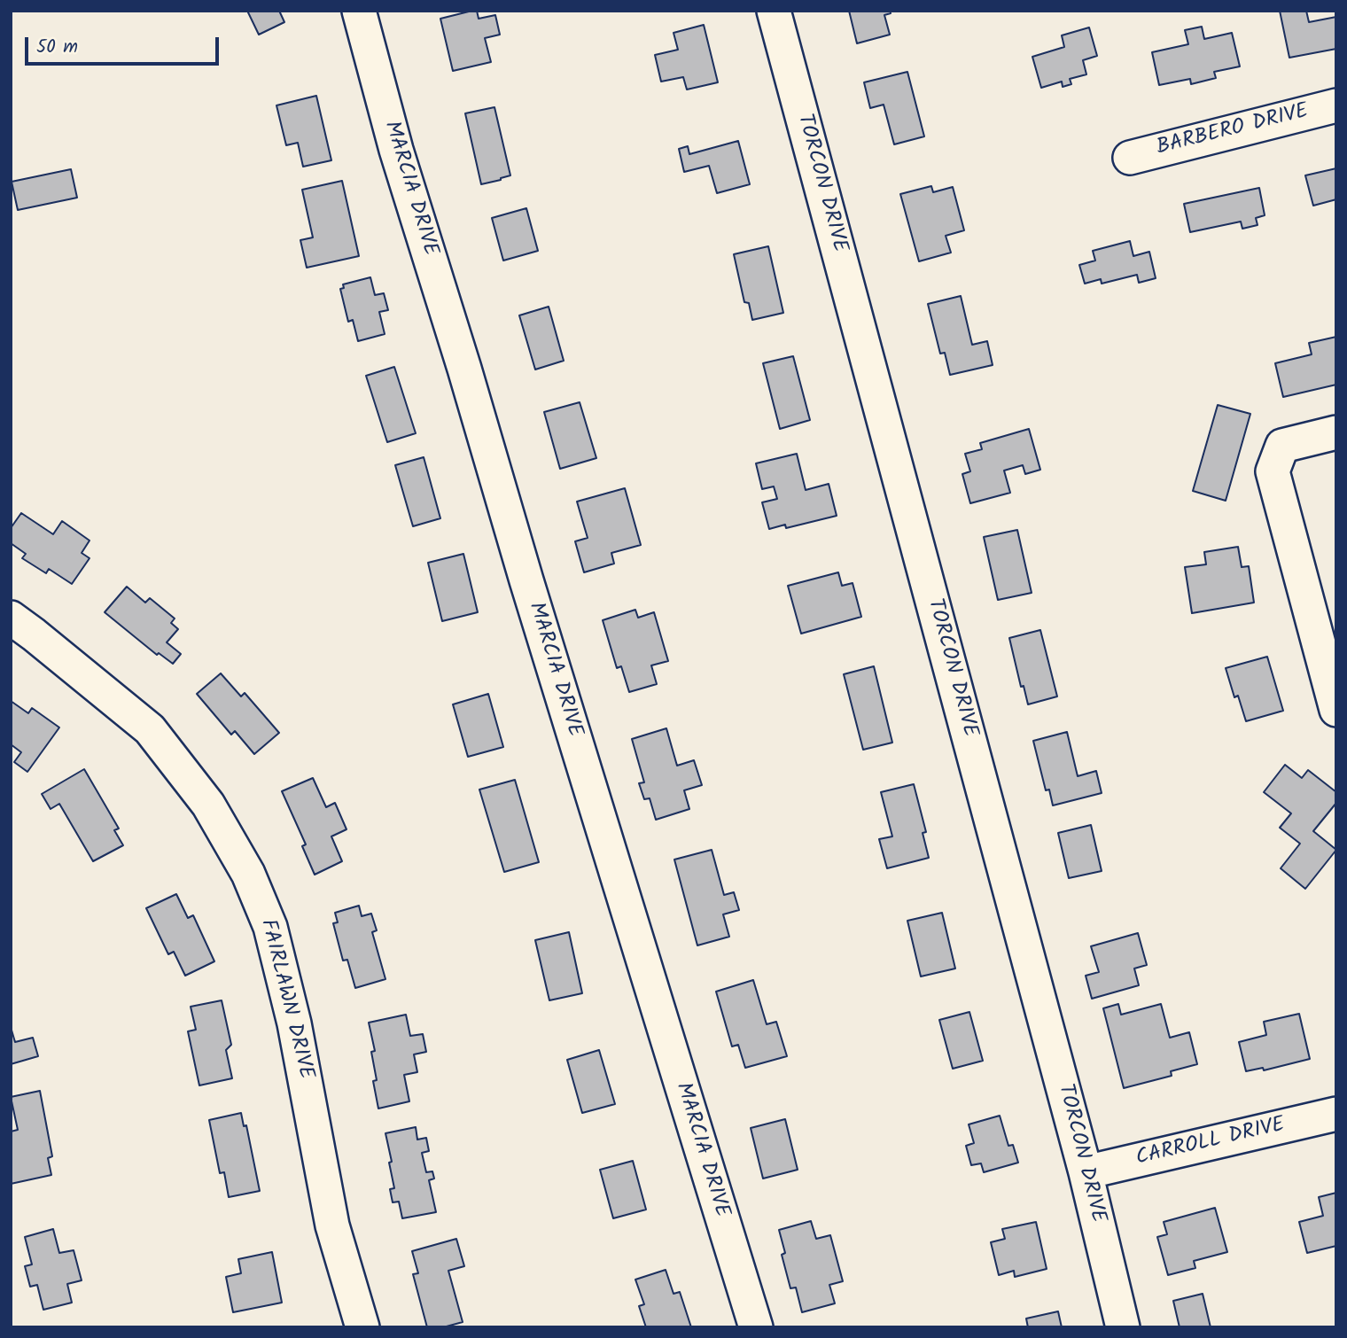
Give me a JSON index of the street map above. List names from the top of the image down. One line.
{"streets":{"street":["BARBERO DRIVE","TORCON DRIVE","MARCIA DRIVE","FAIRLAWN DRIVE","CARROLL DRIVE"]},"crossings":[["TORCON DRIVE","CARROLL DRIVE"]],"scale_bar":"50 m"}
